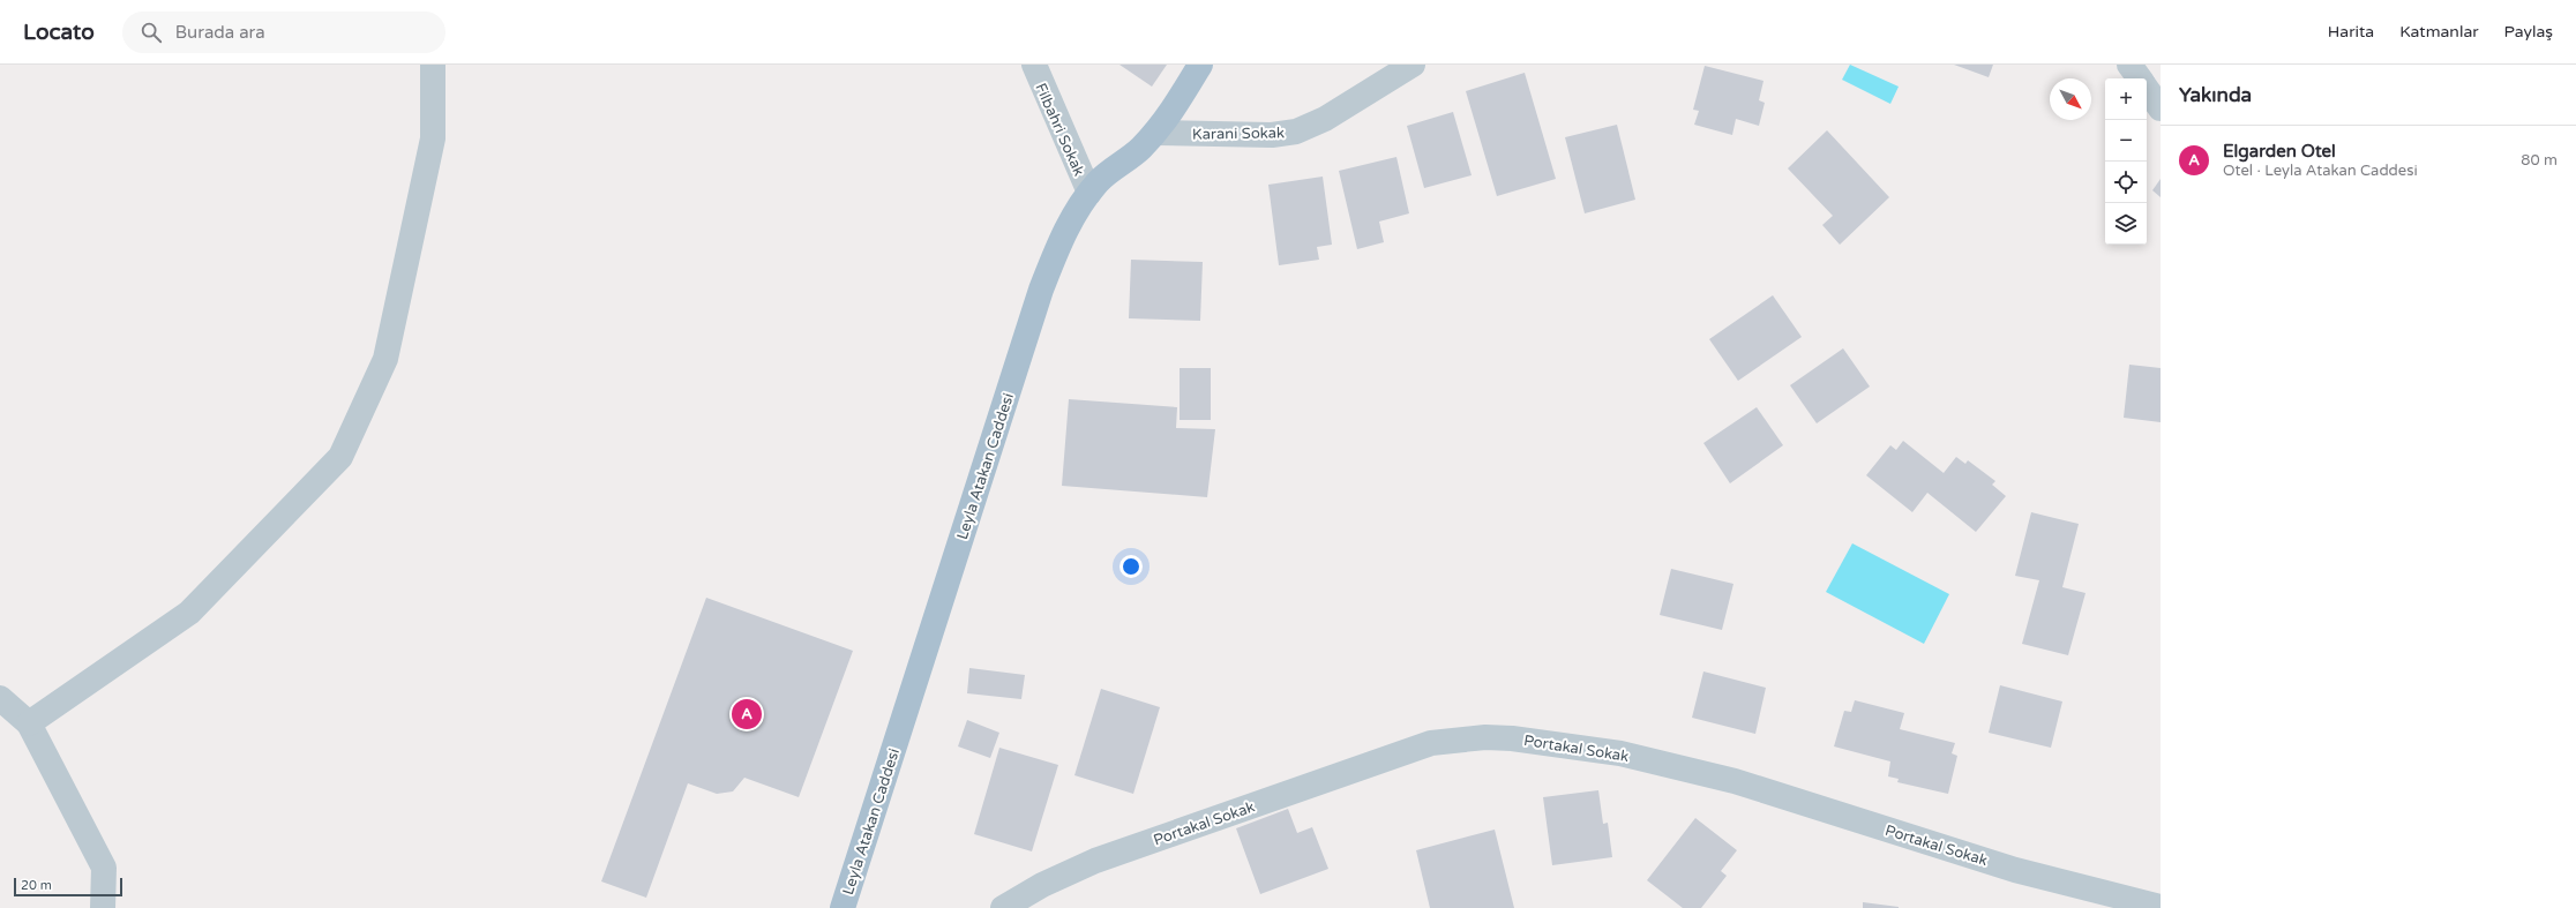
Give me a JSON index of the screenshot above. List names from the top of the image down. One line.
{"streets":{"main road":["Leyla Atakan Caddesi"],"street":["Filbahri Sokak","Karani Sokak","Portakal Sokak"]},"crossings":[["Filbahri Sokak","Leyla Atakan Caddesi"],["Karani Sokak","Leyla Atakan Caddesi"]],"scale_bar":"20 m","north":"bottom right","page":{"header":"Locato","search":"Burada ara","nav":["Harita","Katmanlar","Paylaş"],"heading":"Yakında","map_buttons":["+","−"],"list":[{"mark":"A","name":"Elgarden Otel","note":"Otel · Leyla Atakan Caddesi","value":"80 m"}],"pins":"A","scale":"20 m"}}
